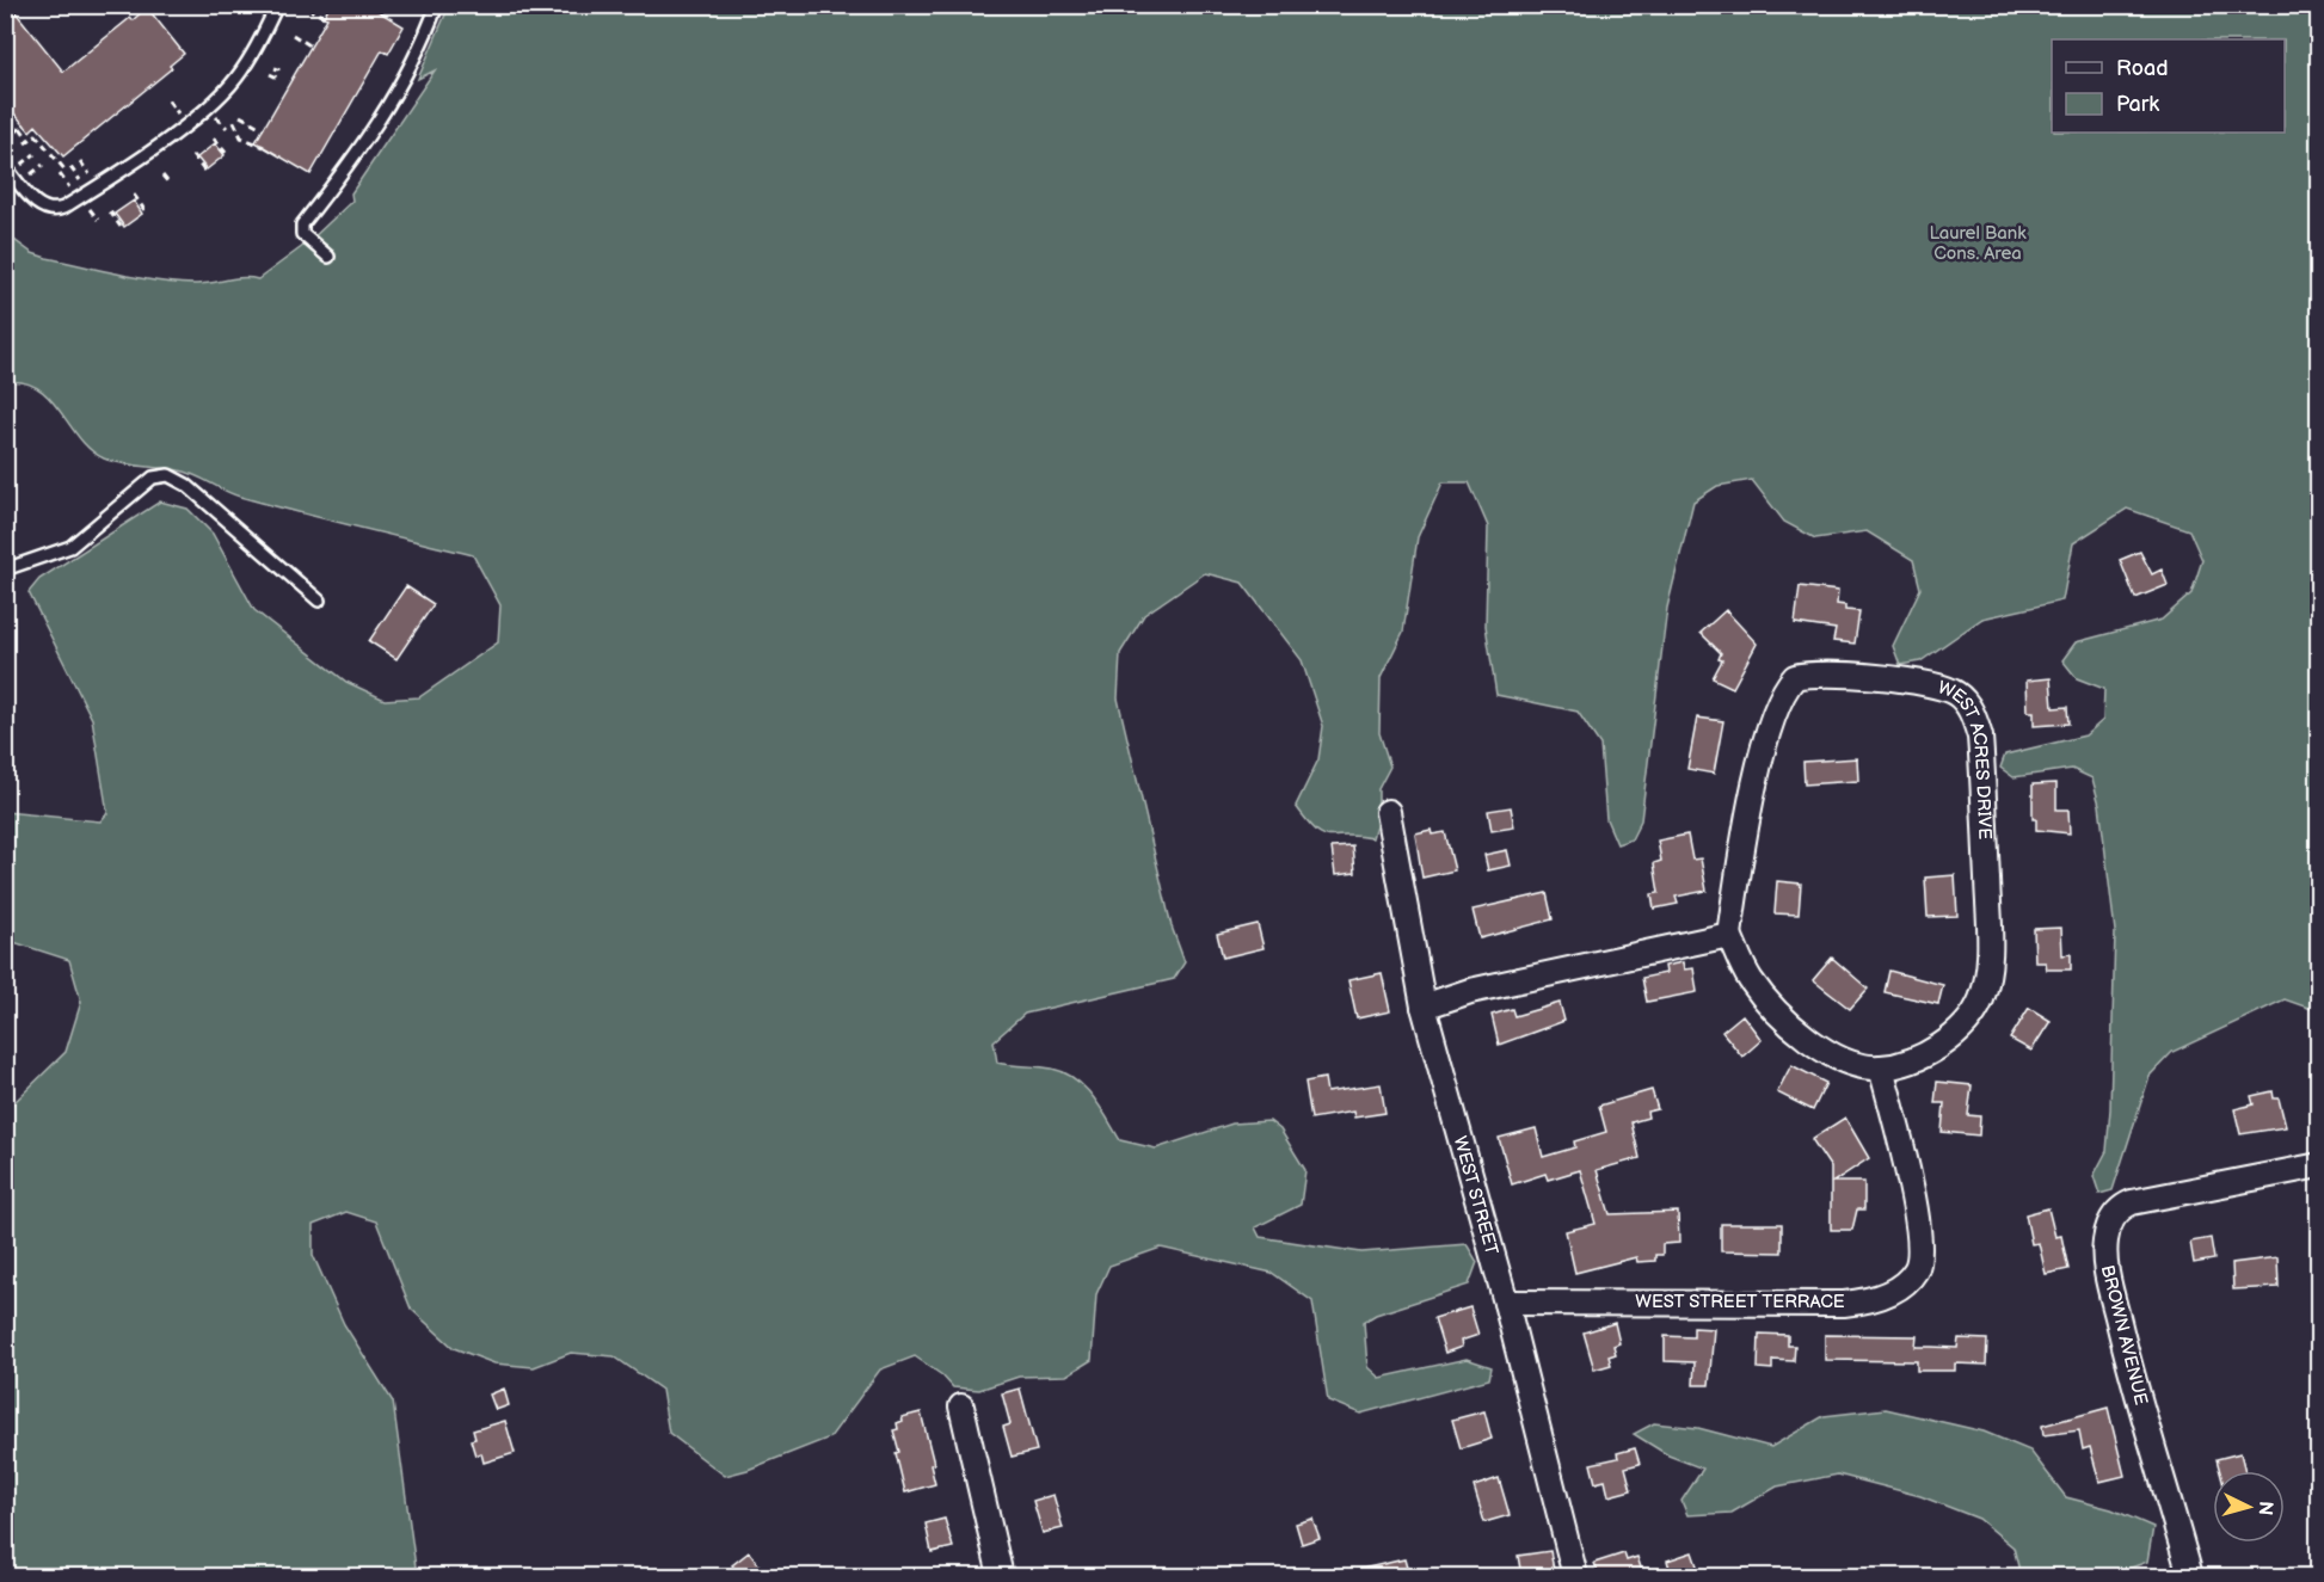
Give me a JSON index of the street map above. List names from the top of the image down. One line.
{"streets":{"street":["WEST ACRES DRIVE","WEST STREET","WEST STREET TERRACE","BROWN AVENUE"]},"crossings":[["WEST ACRES DRIVE","WEST STREET TERRACE"],["WEST STREET","WEST STREET TERRACE"]],"parks":["Laurel Bank Cons. Area"],"legend":["Road","Park"],"north":"right"}
